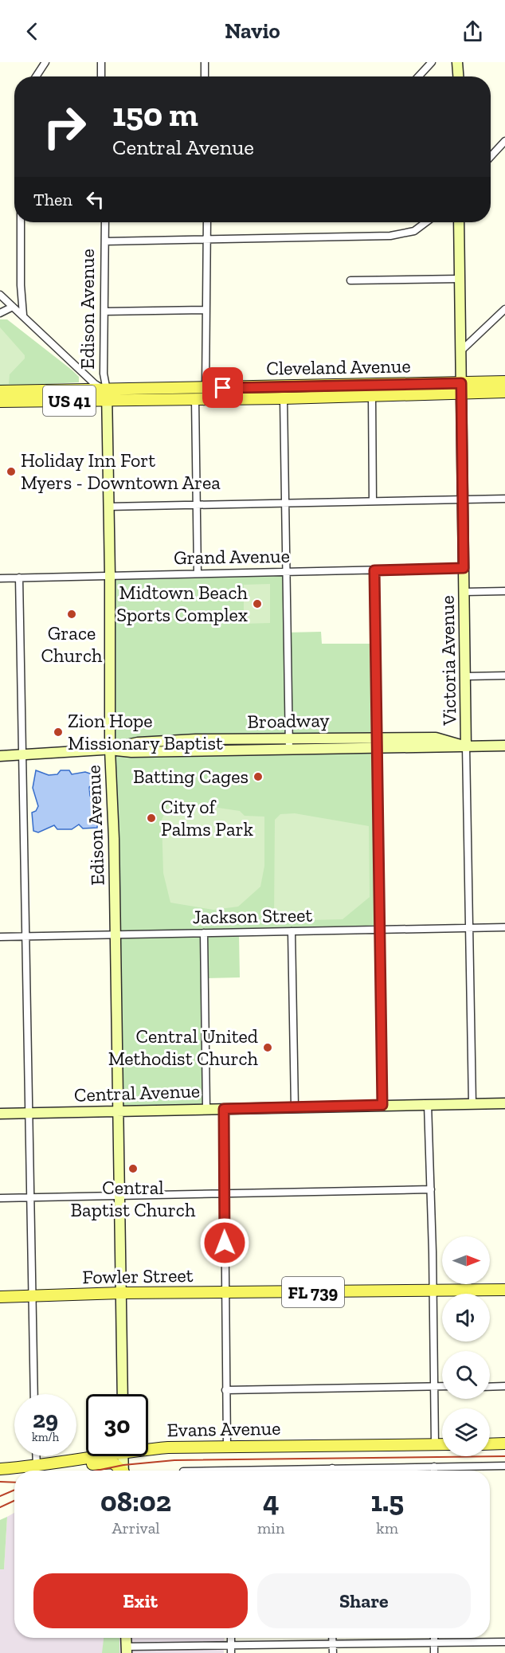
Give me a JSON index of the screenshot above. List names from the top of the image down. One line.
{"streets":{"main road":["Cleveland Avenue","US 41","Fowler Street","FL 739","Evans Avenue"],"street":["Edison Avenue","Grand Avenue","Victoria Avenue","Broadway","Jackson Street","Central Avenue"]},"crossings":[["Edison Avenue","Cleveland Avenue"],["Edison Avenue","Grand Avenue"],["Edison Avenue","Broadway"],["Edison Avenue","Jackson Street"],["Edison Avenue","Central Avenue"],["Edison Avenue","Fowler Street"],["Cleveland Avenue","Victoria Avenue"],["Grand Avenue","Victoria Avenue"],["Victoria Avenue","Broadway"],["Victoria Avenue","Jackson Street"],["Victoria Avenue","Central Avenue"]],"places":["Holiday Inn Fort Myers - Downtown Area","Midtown Beach Sports Complex","Grace Church","Zion Hope Missionary Baptist","Batting Cages","City of Palms Park","Central United Methodist Church","Central Baptist Church"],"north":"right","page":{"header":"Navio","turn":["150 m","Central Avenue"],"then":"Then","speed":"29 km/h","limit":"30","eta":["08:02","Arrival","4","min","1.5","km"],"buttons":["Exit","Share"]}}
